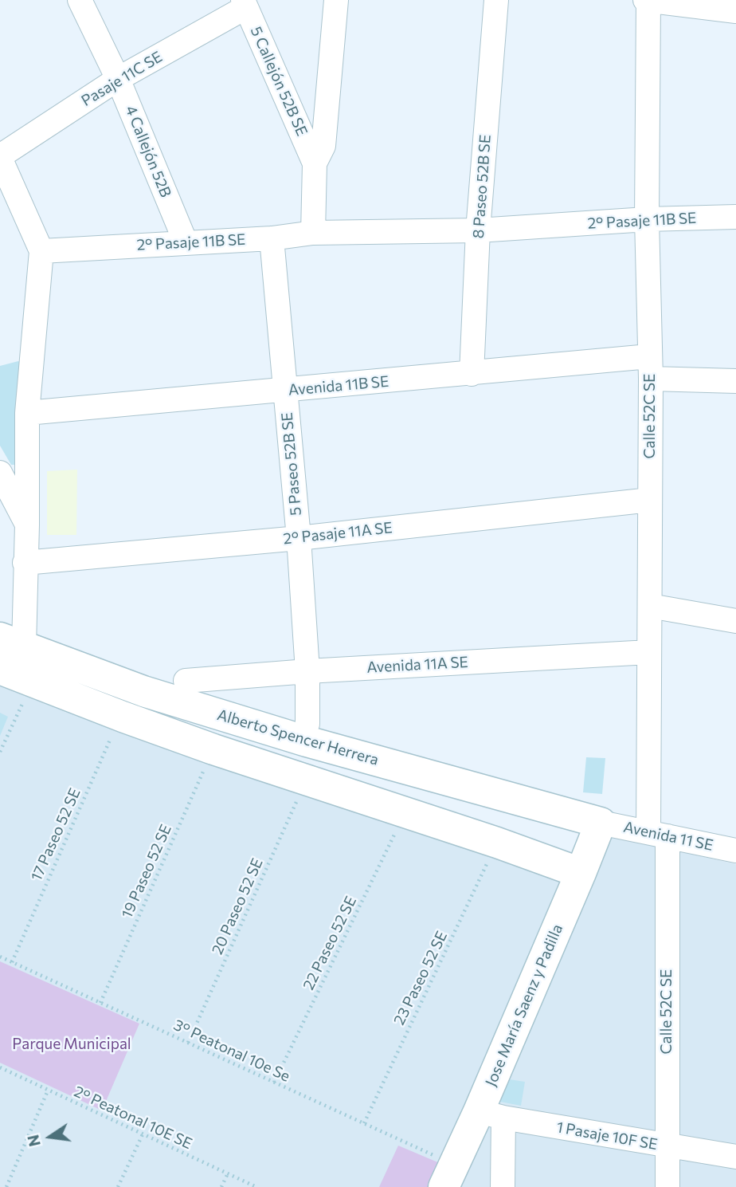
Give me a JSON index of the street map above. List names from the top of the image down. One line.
{"streets":{"street":["Pasaje 11C SE","5 Callejón 52B SE","4 Callejón 52B","8 Paseo 52B SE","2° Pasaje 11B SE","Avenida 11B SE","Calle 52C SE","5 Paseo 52B SE","2° Pasaje 11A SE","Avenida 11A SE","Alberto Spencer Herrera","Avenida 11 SE","Jose María Saenz y Padilla","1 Pasaje 10F SE"],"path":["17 Paseo 52 SE","19 Paseo 52 SE","20 Paseo 52 SE","22 Paseo 52 SE","23 Paseo 52 SE","3° Peatonal 10e Se","2° Peatonal 10E SE"]},"crossings":[["Pasaje 11C SE","5 Callejón 52B SE"],["Pasaje 11C SE","4 Callejón 52B"],["4 Callejón 52B","2° Pasaje 11B SE"],["8 Paseo 52B SE","2° Pasaje 11B SE"],["8 Paseo 52B SE","Avenida 11B SE"],["2° Pasaje 11B SE","Calle 52C SE"],["2° Pasaje 11B SE","5 Paseo 52B SE"],["Avenida 11B SE","Calle 52C SE"],["Avenida 11B SE","5 Paseo 52B SE"],["Calle 52C SE","2° Pasaje 11A SE"],["Calle 52C SE","Avenida 11A SE"],["Calle 52C SE","Avenida 11 SE"],["Calle 52C SE","1 Pasaje 10F SE"],["5 Paseo 52B SE","2° Pasaje 11A SE"],["5 Paseo 52B SE","Avenida 11A SE"],["Alberto Spencer Herrera","Avenida 11 SE"],["Alberto Spencer Herrera","Jose María Saenz y Padilla"],["17 Paseo 52 SE","3° Peatonal 10e Se"],["Avenida 11 SE","Jose María Saenz y Padilla"],["19 Paseo 52 SE","3° Peatonal 10e Se"],["20 Paseo 52 SE","3° Peatonal 10e Se"],["22 Paseo 52 SE","3° Peatonal 10e Se"],["23 Paseo 52 SE","3° Peatonal 10e Se"],["Jose María Saenz y Padilla","3° Peatonal 10e Se"],["Jose María Saenz y Padilla","1 Pasaje 10F SE"]],"parks":["Parque Municipal"],"north":"left"}
